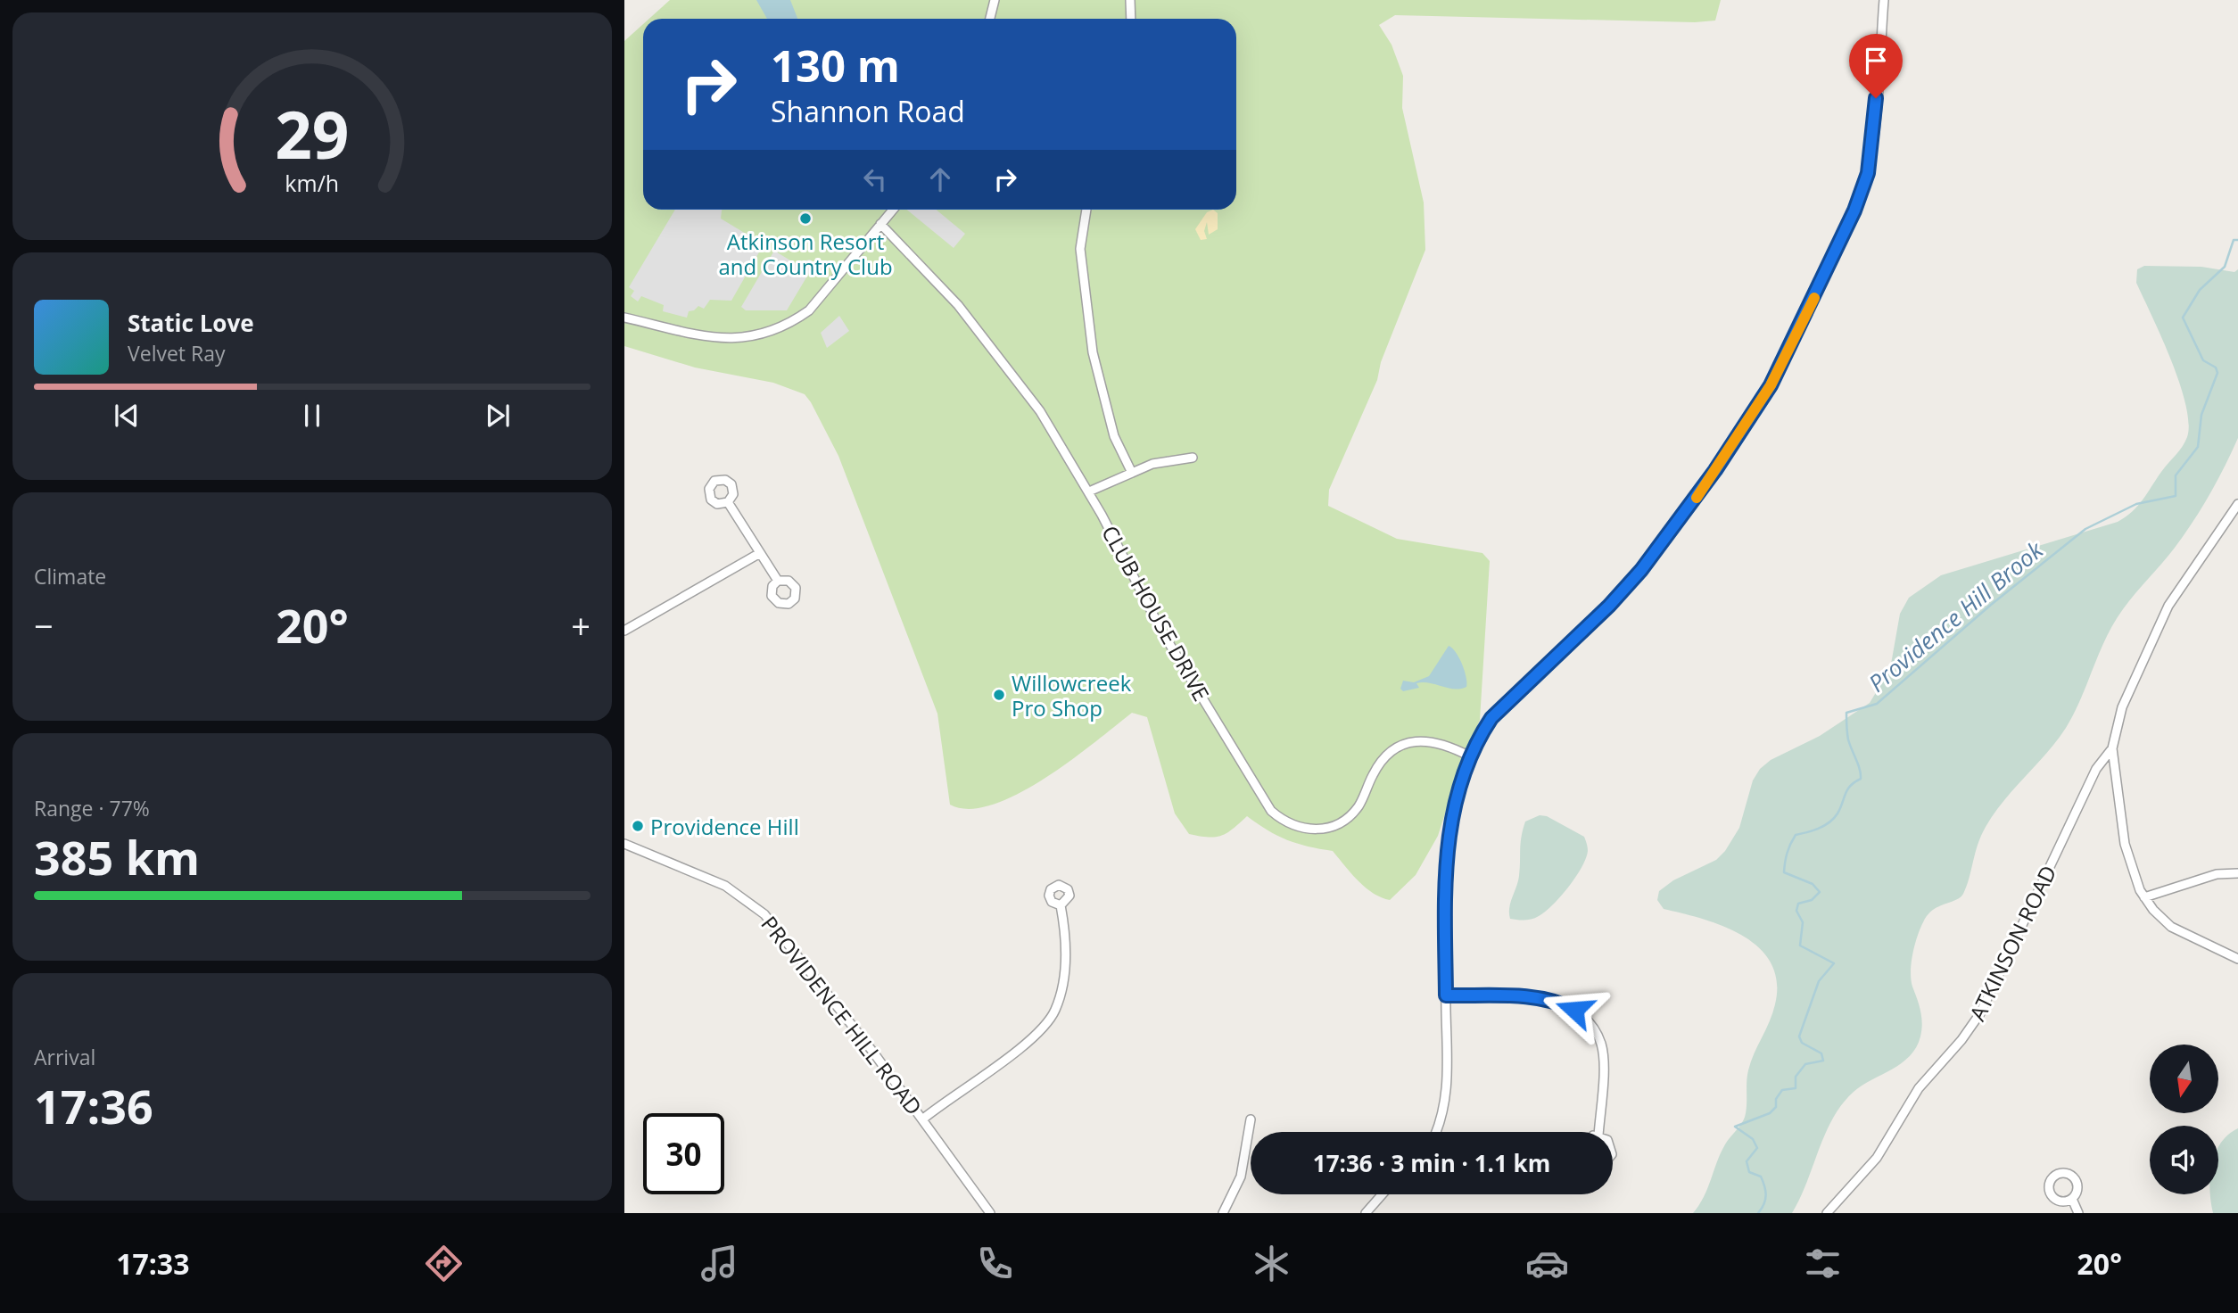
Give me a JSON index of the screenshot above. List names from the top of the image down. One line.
{"streets":{"street":["CLUB HOUSE DRIVE","ATKINSON ROAD","PROVIDENCE HILL ROAD"]},"water":["Providence Hill Brook"],"places":["Atkinson Resort and Country Club","Willowcreek Pro Shop","Providence Hill"],"north":"bottom","page":{"turn":["130 m","Shannon Road"],"song":["Static Love","Velvet Ray"],"tile":["Climate",["Range · 77%","385 km"],["Arrival","17:36"]],"heat":["−","20°","+"],"limit":"30","trip":"17:36 · 3 min · 1.1 km","tabs":["17:33","20°"],"gauge":["29","km/h"]}}
